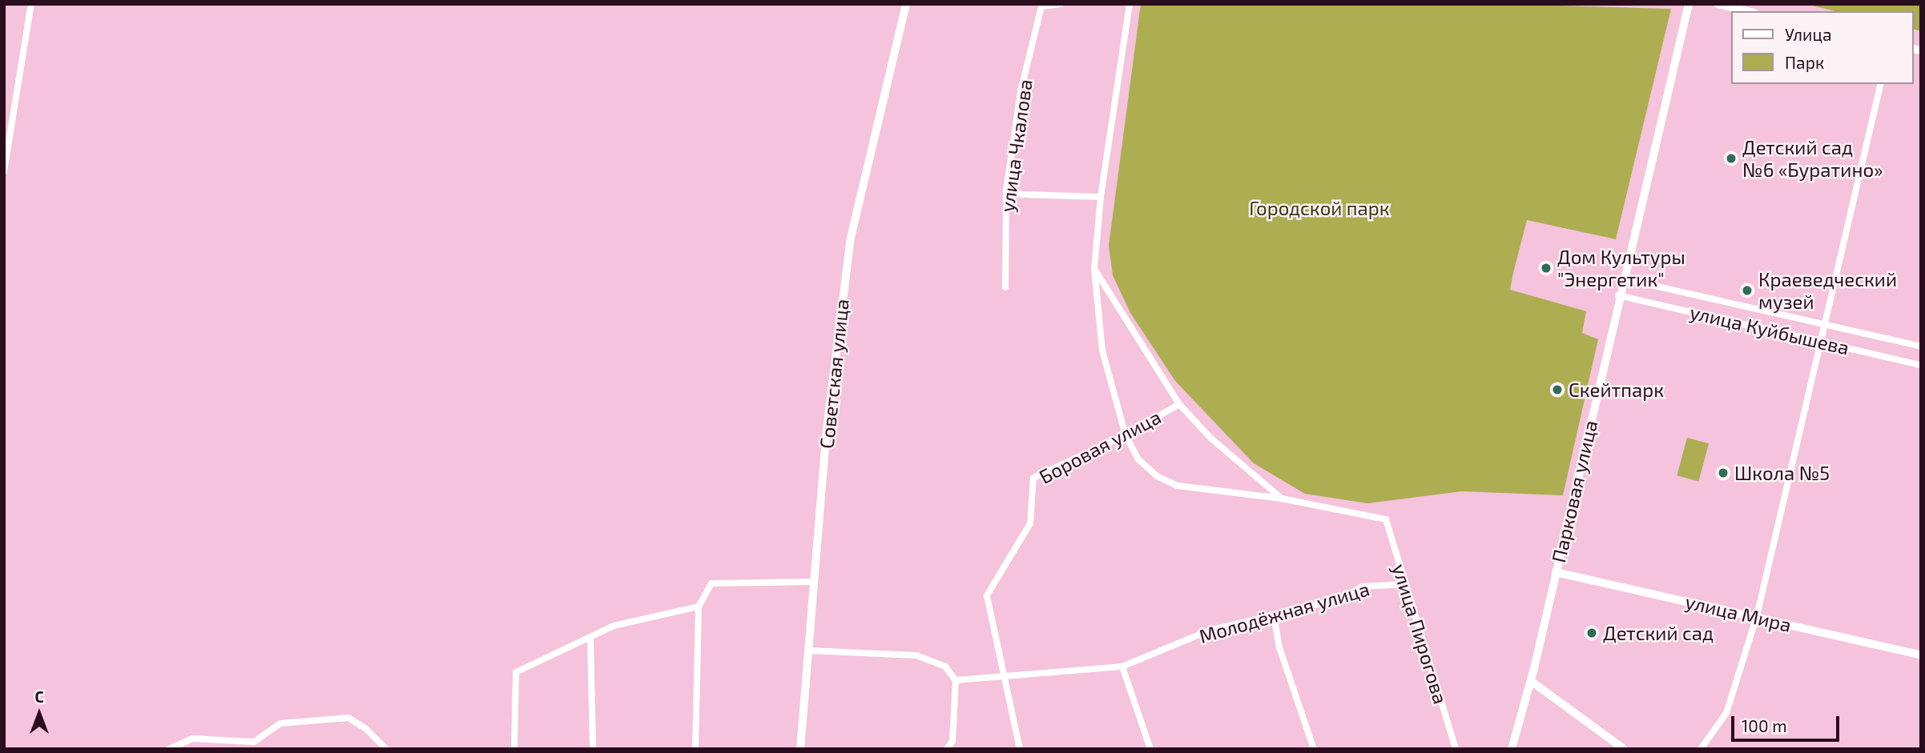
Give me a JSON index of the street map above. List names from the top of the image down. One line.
{"streets":{"street":["улица Чкалова","улица Куйбышева","Советская улица","Боровая улица","Парковая улица","Молодёжная улица","улица Мира","улица Пирогова"]},"crossings":[["улица Куйбышева","Парковая улица"],["Боровая улица","Молодёжная улица"],["Парковая улица","улица Мира"],["Молодёжная улица","улица Пирогова"]],"parks":["Городской парк"],"places":["Детский сад №6 «Буратино»","Дом Культуры \"Энергетик\"","Краеведческий музей","Скейтпарк","Школа №5","Детский сад"],"legend":["Улица","Парк"],"scale_bar":"100 m","north":"top"}
